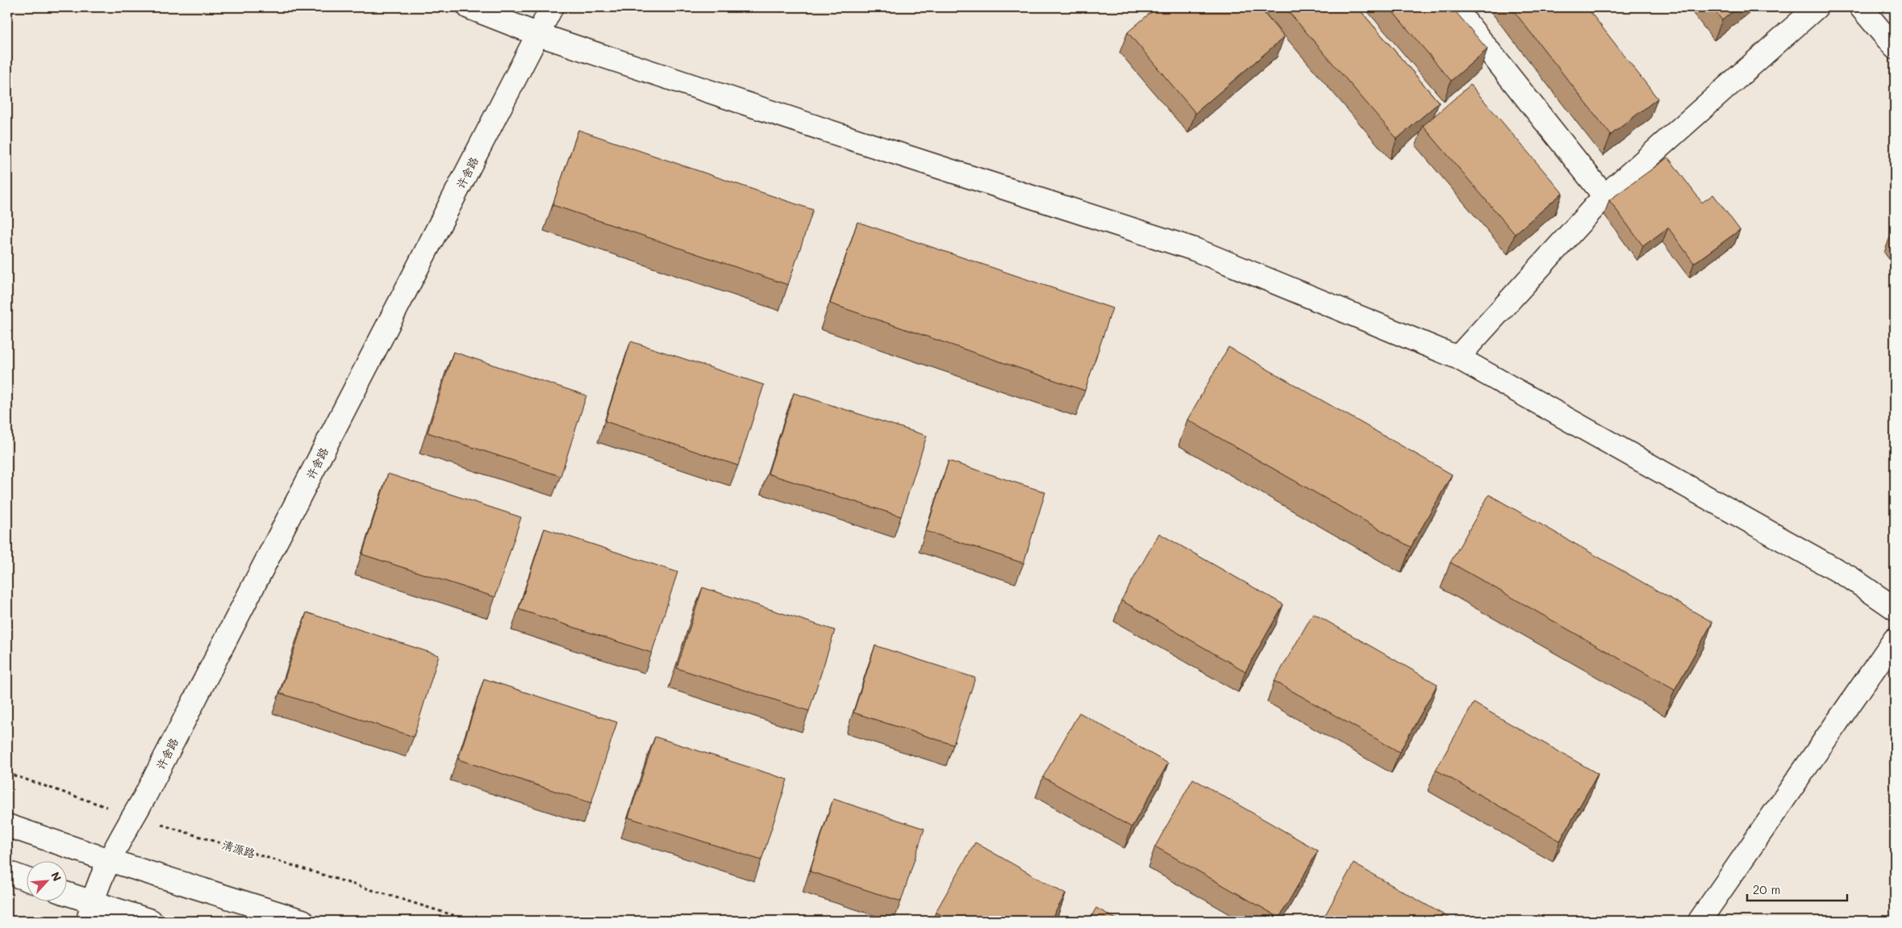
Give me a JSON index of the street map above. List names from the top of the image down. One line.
{"streets":{"street":["许舍路"],"path":["清源路"]},"crossings":[["许舍路","清源路"]],"scale_bar":"20 m","north":"top right"}
